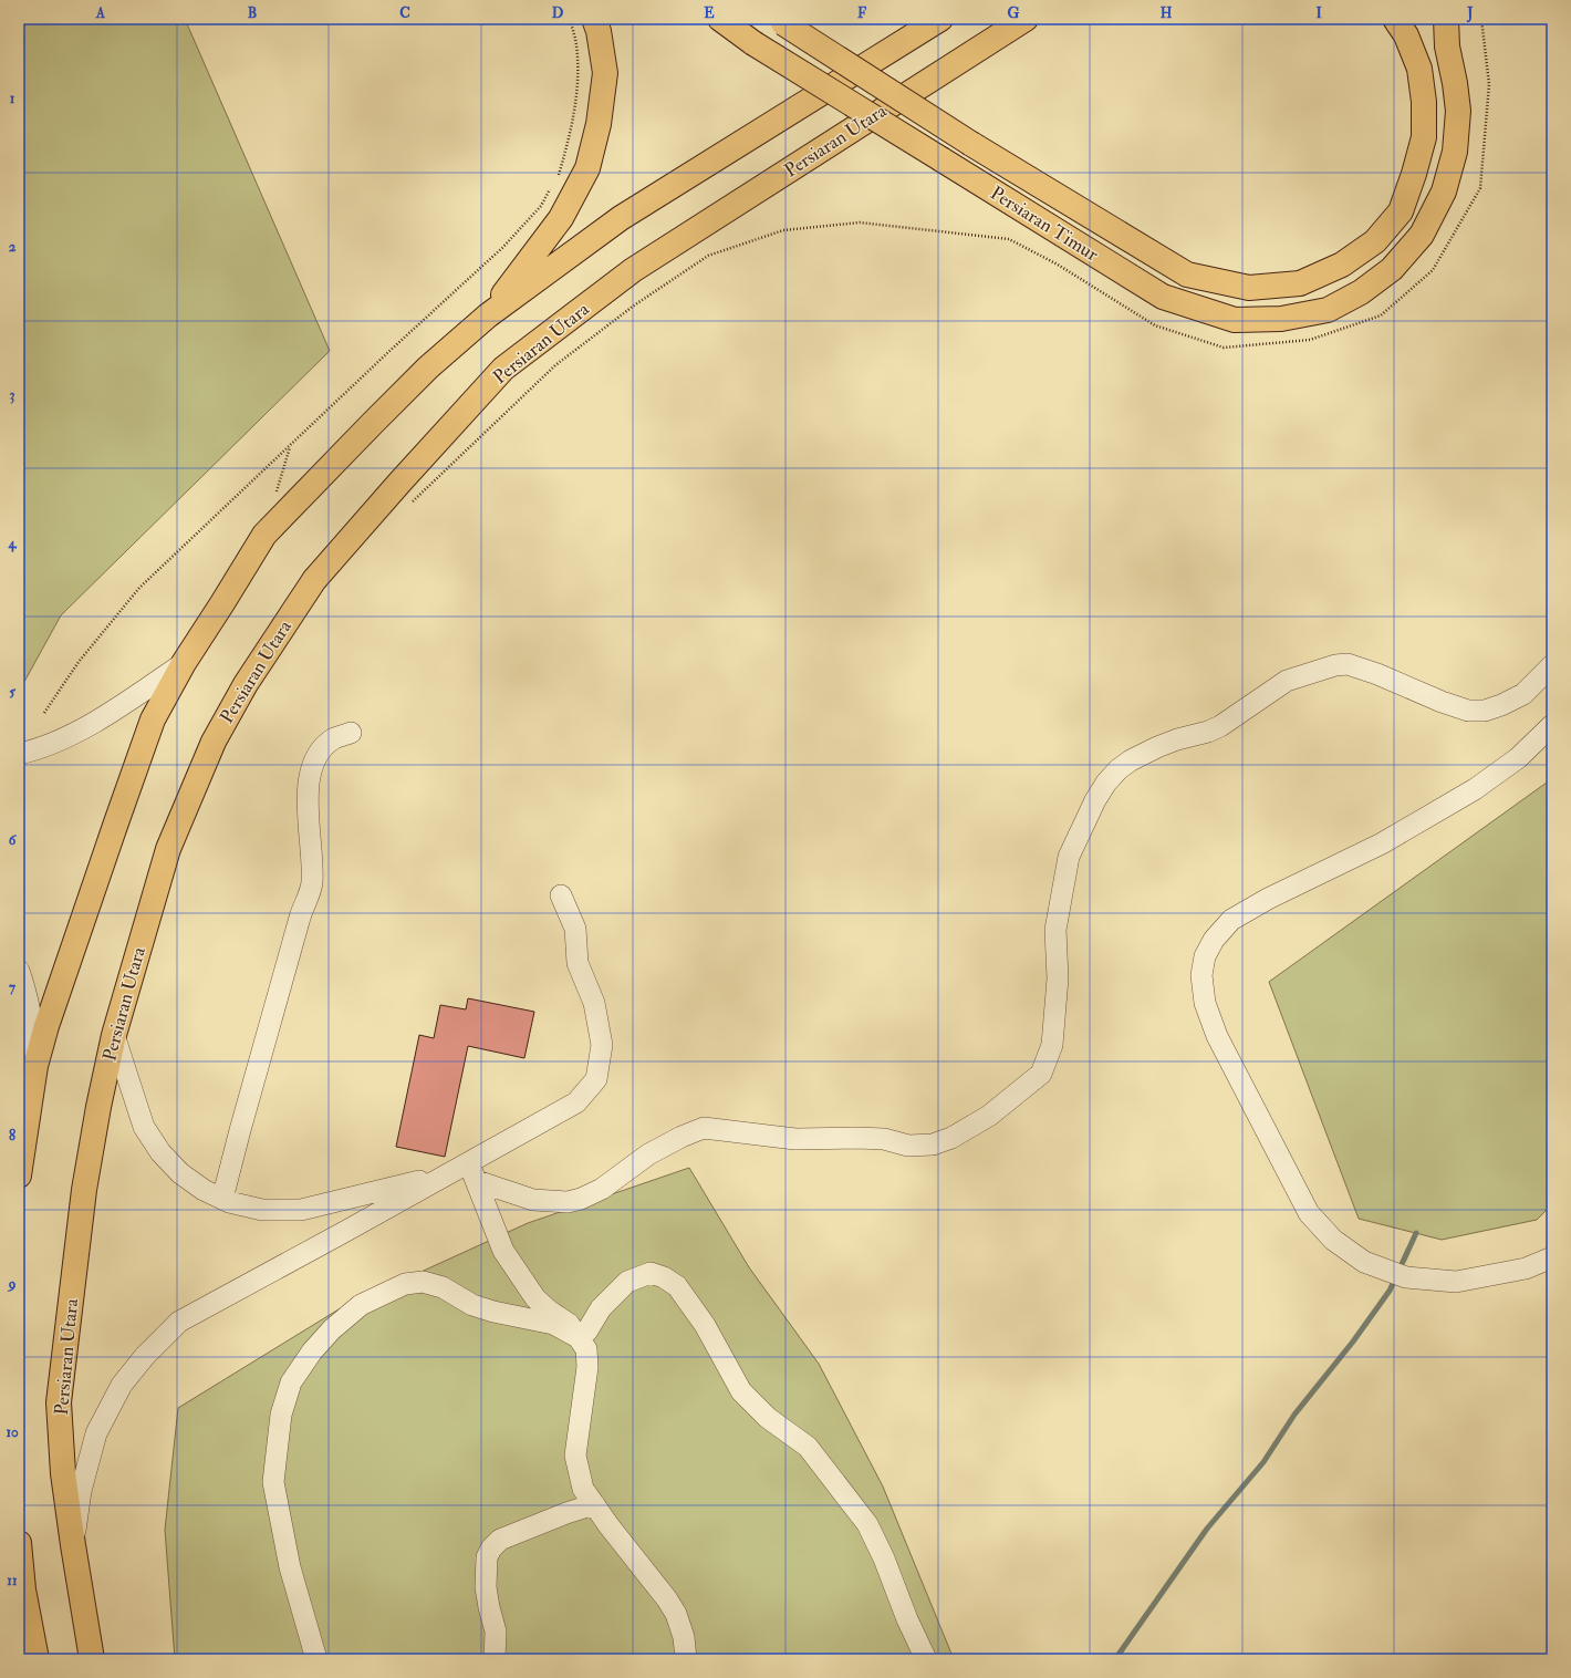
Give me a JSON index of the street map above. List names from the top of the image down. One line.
{"streets":{"main road":["Persiaran Utara","Persiaran Timur"]},"grid":{"columns":["A","B","C","D","E","F","G","H","I","J"],"rows":["1","2","3","4","5","6","7","8","9","10","11"]}}
